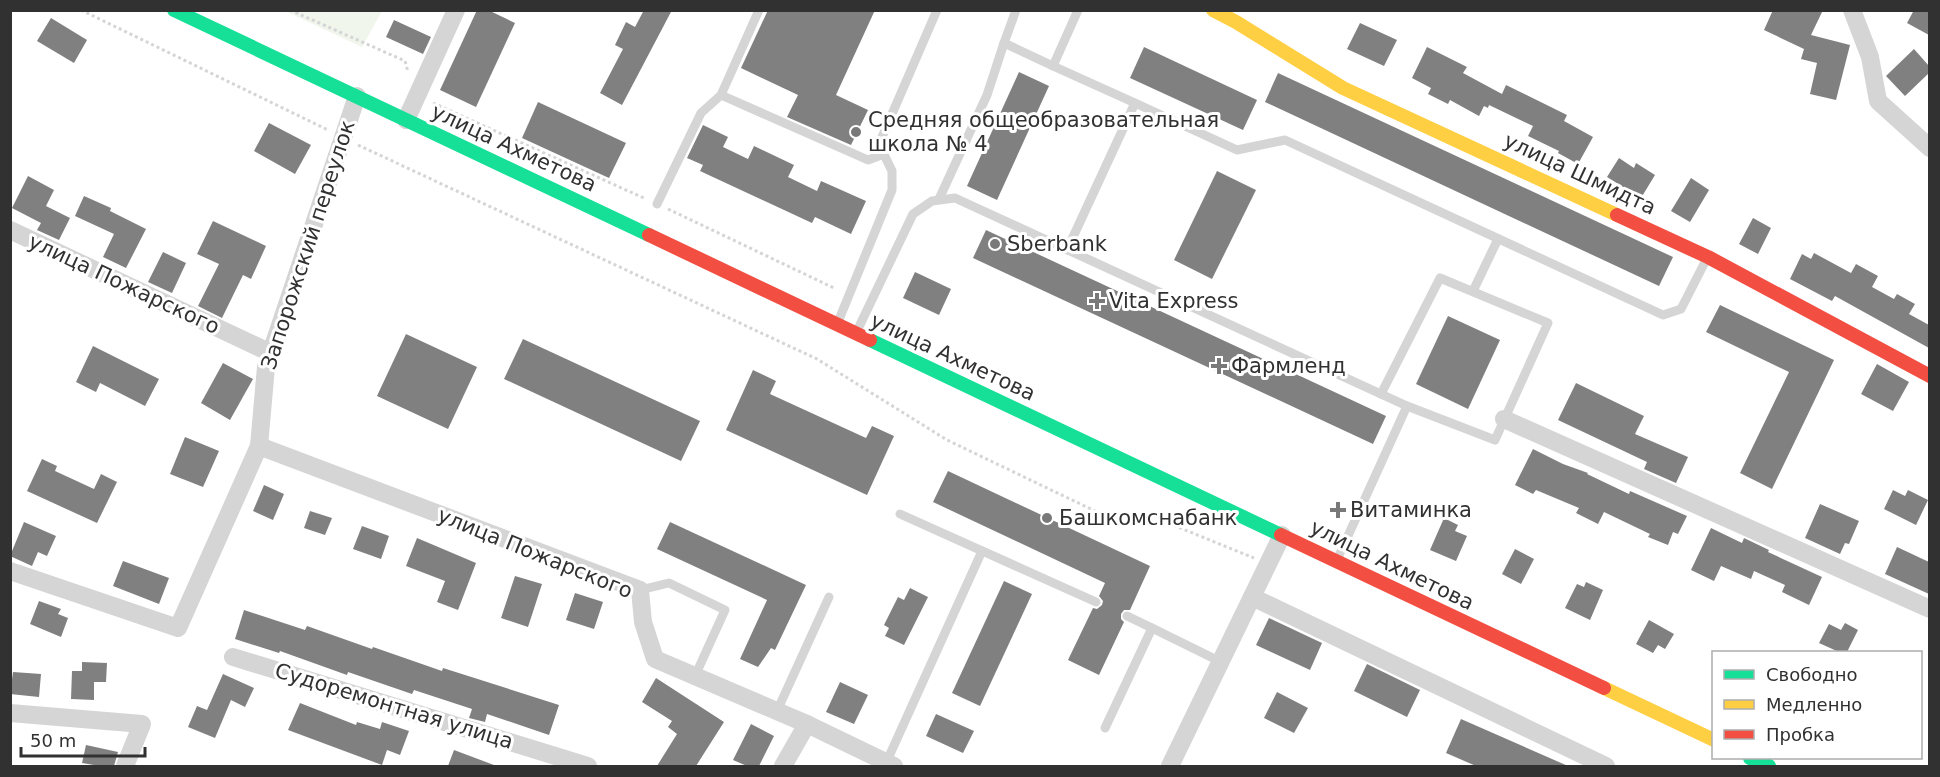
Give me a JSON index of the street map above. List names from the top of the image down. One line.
{"streets":{"main road":["улица Ахметова","улица Шмидта"],"street":["Запорожский переулок","улица Пожарского","Судоремонтная улица"]},"crossings":[["улица Ахметова","Запорожский переулок"],["Запорожский переулок","улица Пожарского"]],"places":{"other":["Средняя общеобразовательная школа № 4","Sberbank","Башкомснабанк"],"health":["Vita Express","Фармленд","Витаминка"]},"legend":["Свободно","Медленно","Пробка"],"scale_bar":"50 m"}
